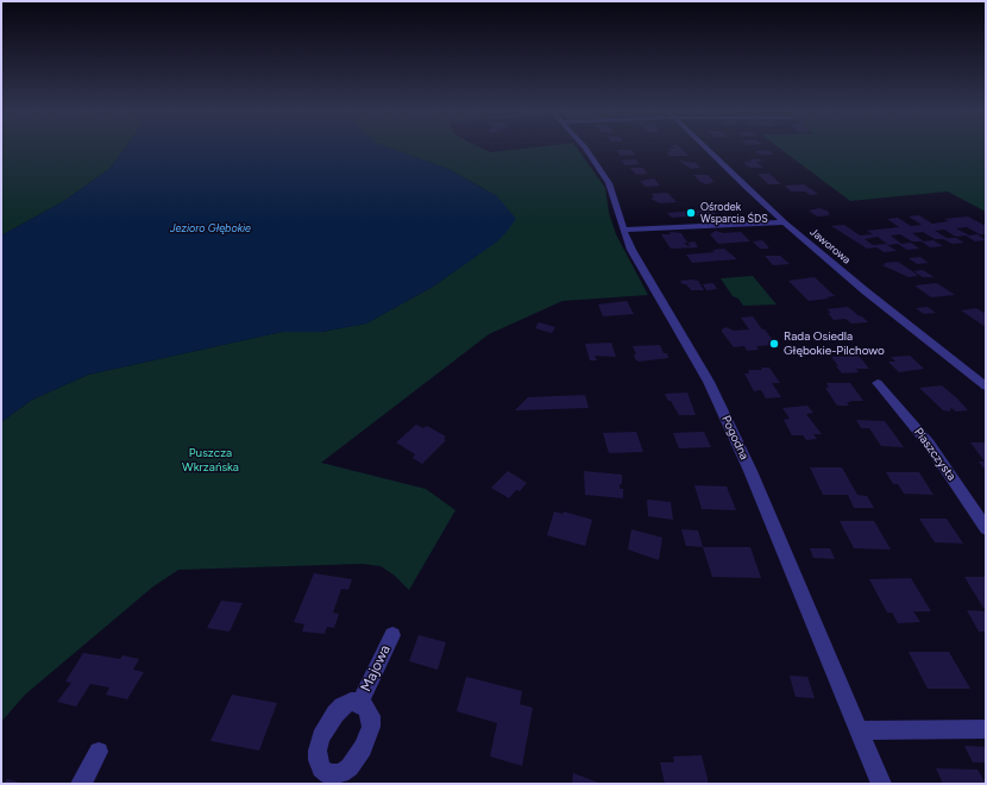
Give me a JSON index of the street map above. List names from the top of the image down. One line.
{"streets":{"street":["Jaworowa","Pogodna","Piaszczysta","Majowa"]},"water":["Jezioro Głębokie"],"parks":["Puszcza Wkrzańska"],"places":["Ośrodek Wsparcia ŚDS","Rada Osiedla Głębokie-Pilchowo"]}
